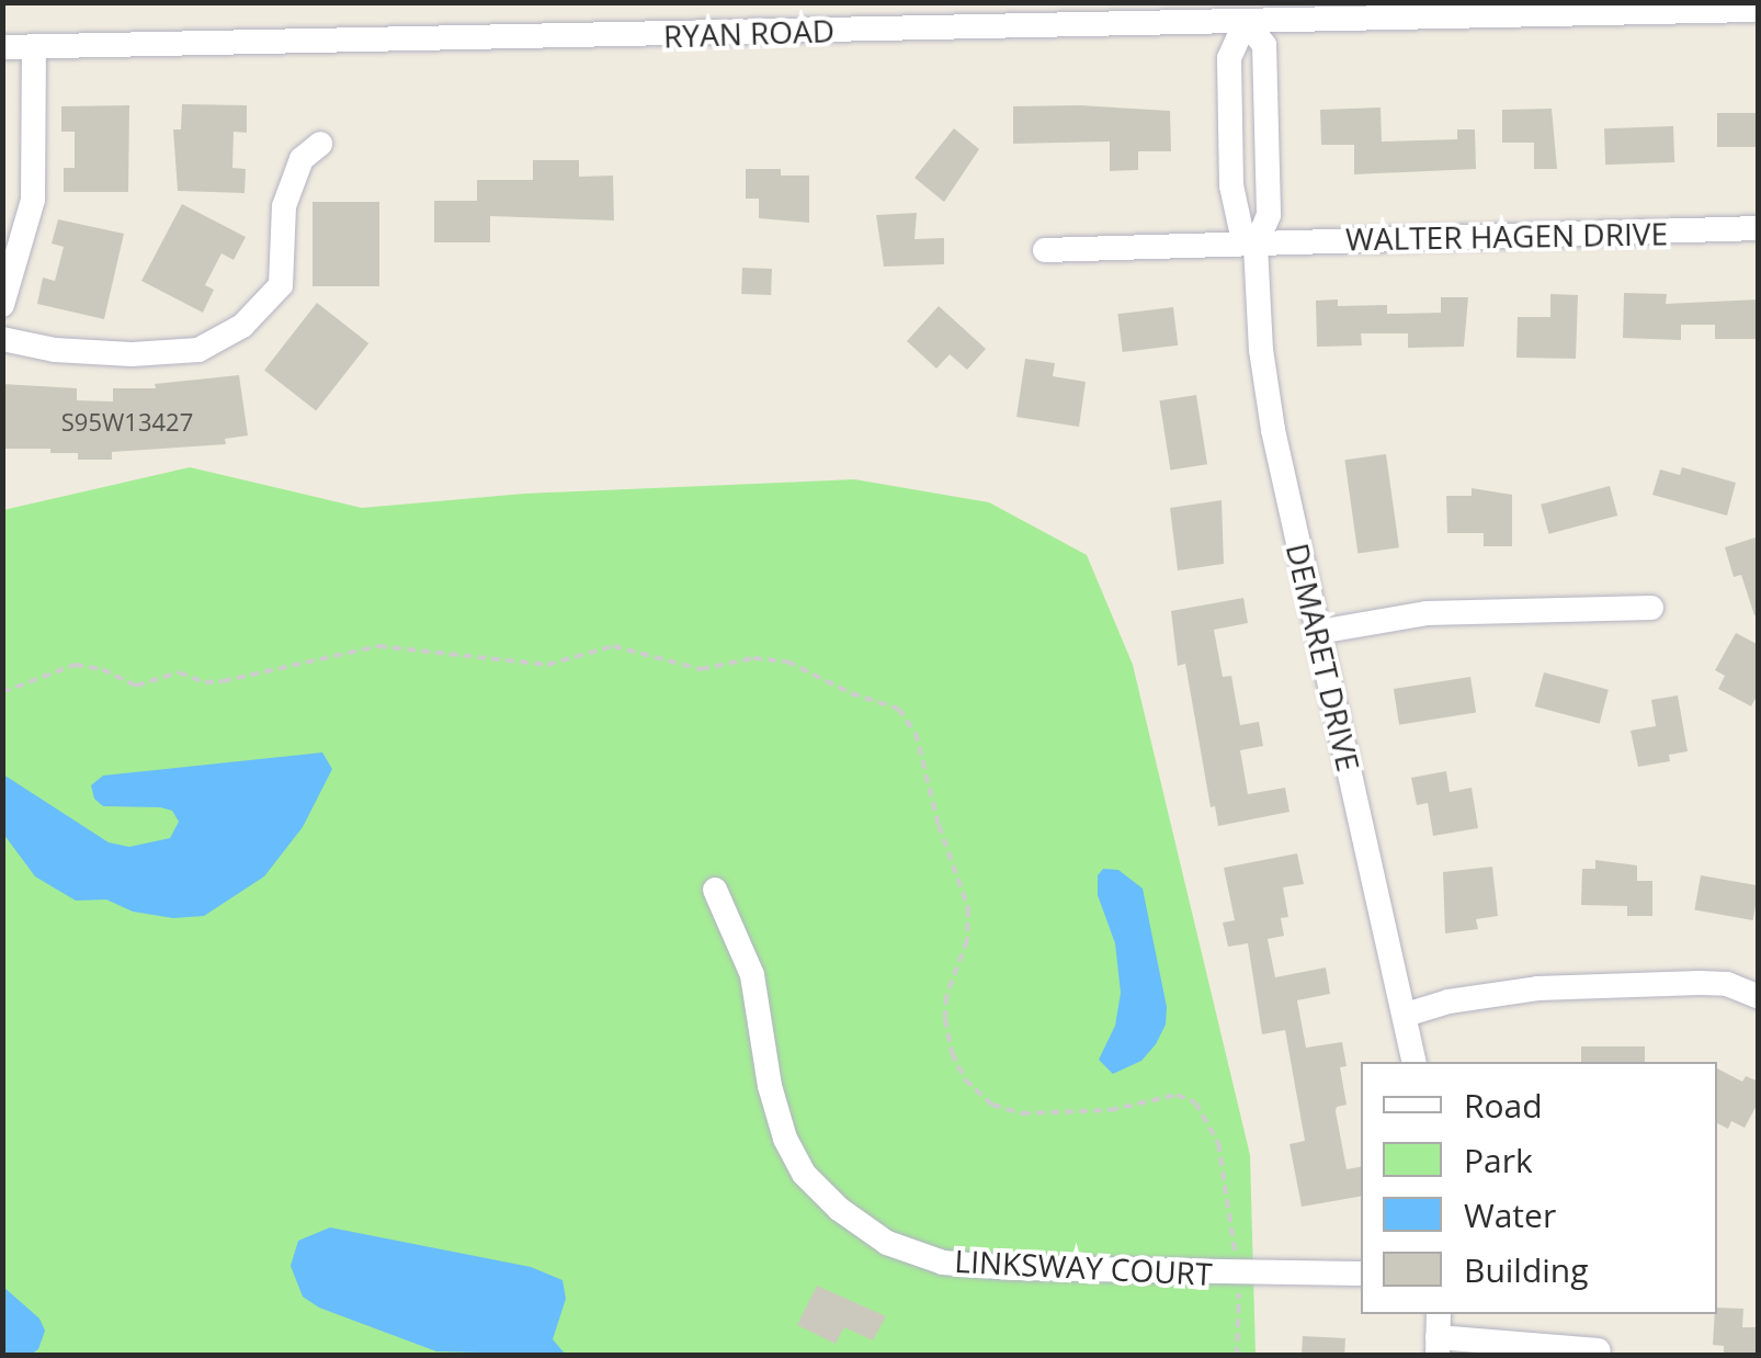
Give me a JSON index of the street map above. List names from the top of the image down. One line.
{"streets":{"street":["RYAN ROAD","WALTER HAGEN DRIVE","DEMARET DRIVE","LINKSWAY COURT"]},"crossings":[["RYAN ROAD","DEMARET DRIVE"],["WALTER HAGEN DRIVE","DEMARET DRIVE"]],"house_numbers":["S95W13427"],"legend":["Road","Park","Water","Building"]}
